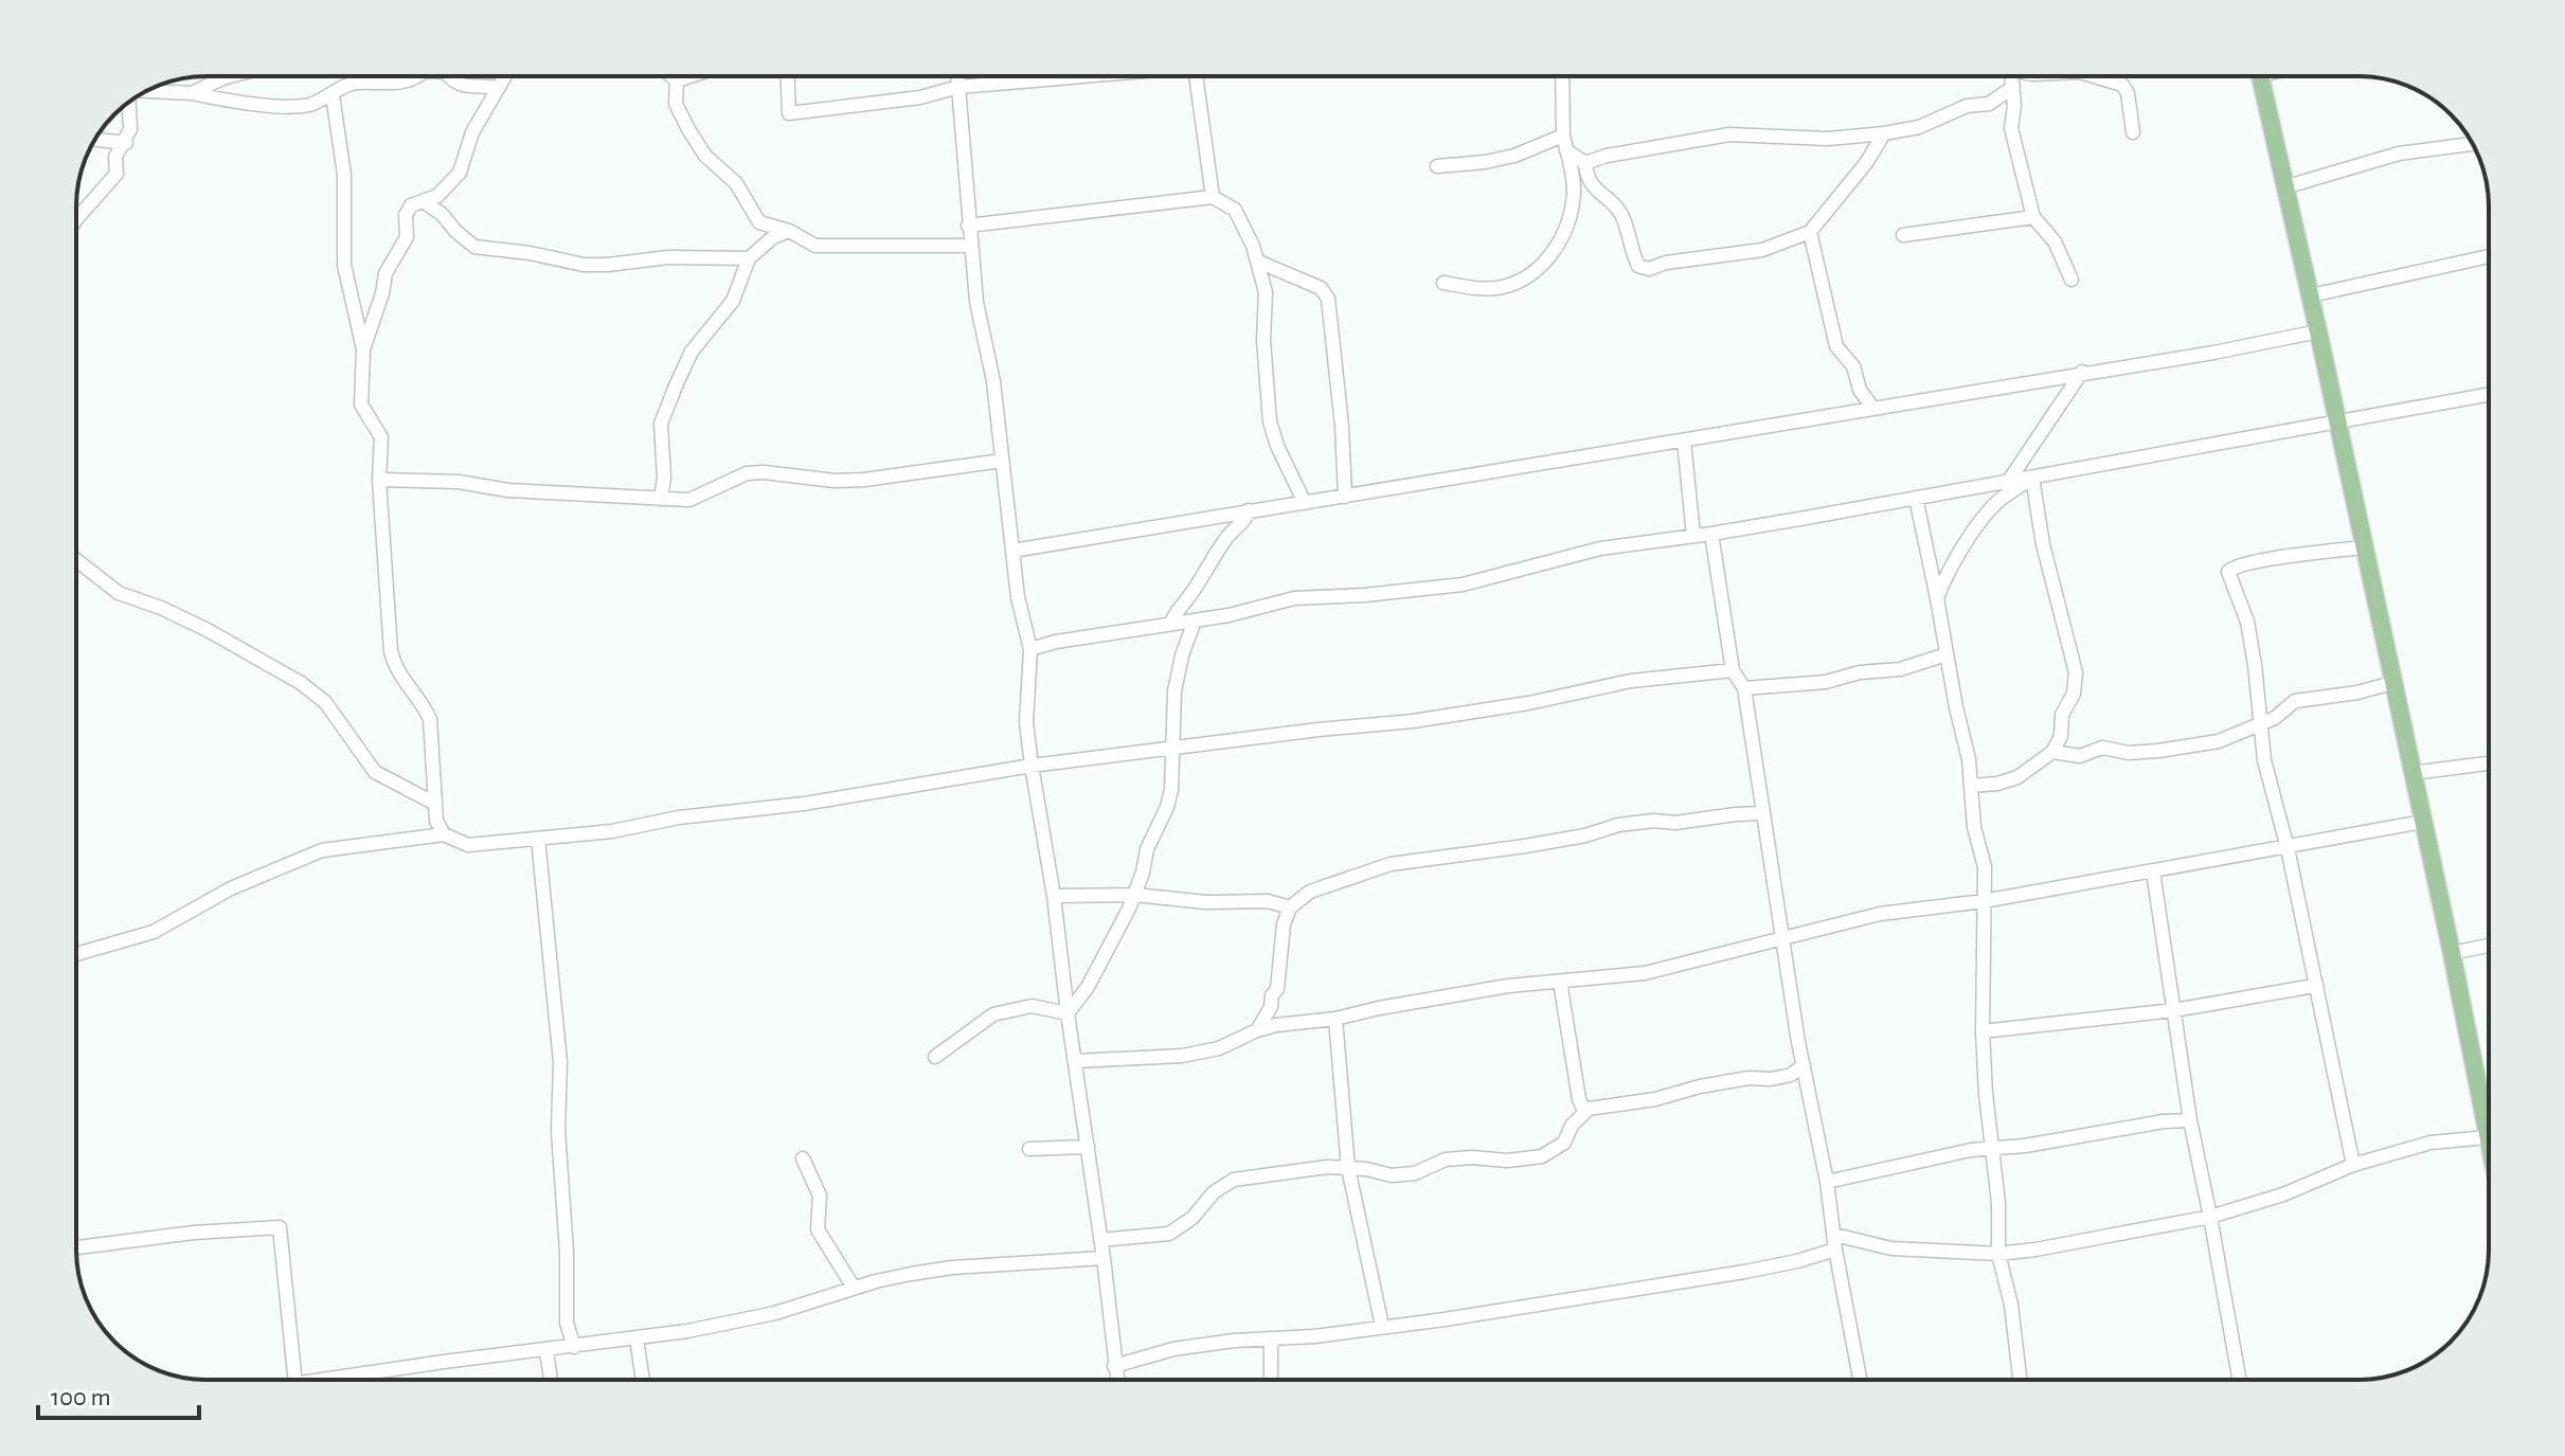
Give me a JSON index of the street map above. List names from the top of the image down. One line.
{"scale_bar":"100 m"}
